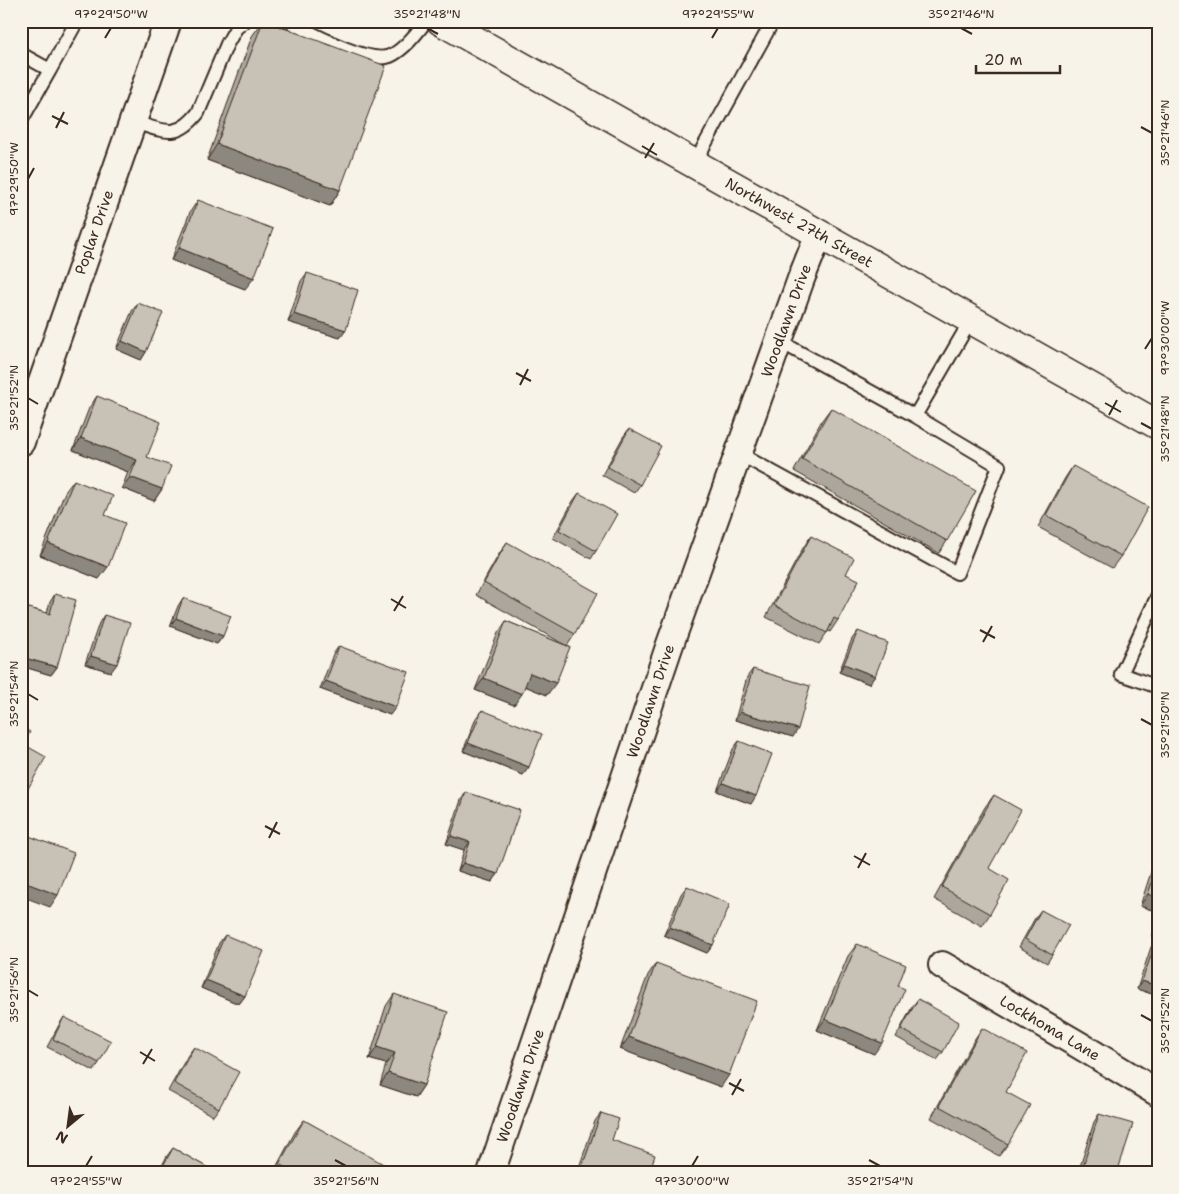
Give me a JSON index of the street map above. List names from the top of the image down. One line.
{"streets":{"main road":["Northwest 27th Street"],"street":["Poplar Drive","Woodlawn Drive","Lockhoma Lane"]},"crossings":[["Northwest 27th Street","Woodlawn Drive"]],"scale_bar":"20 m","north":"bottom left","coordinates":["97°29'50\"W","35°21'48\"N","97°29'55\"W","35°21'46\"N","97°30'00\"W","35°21'52\"N","35°21'54\"N","35°21'50\"N","35°21'56\"N"]}
